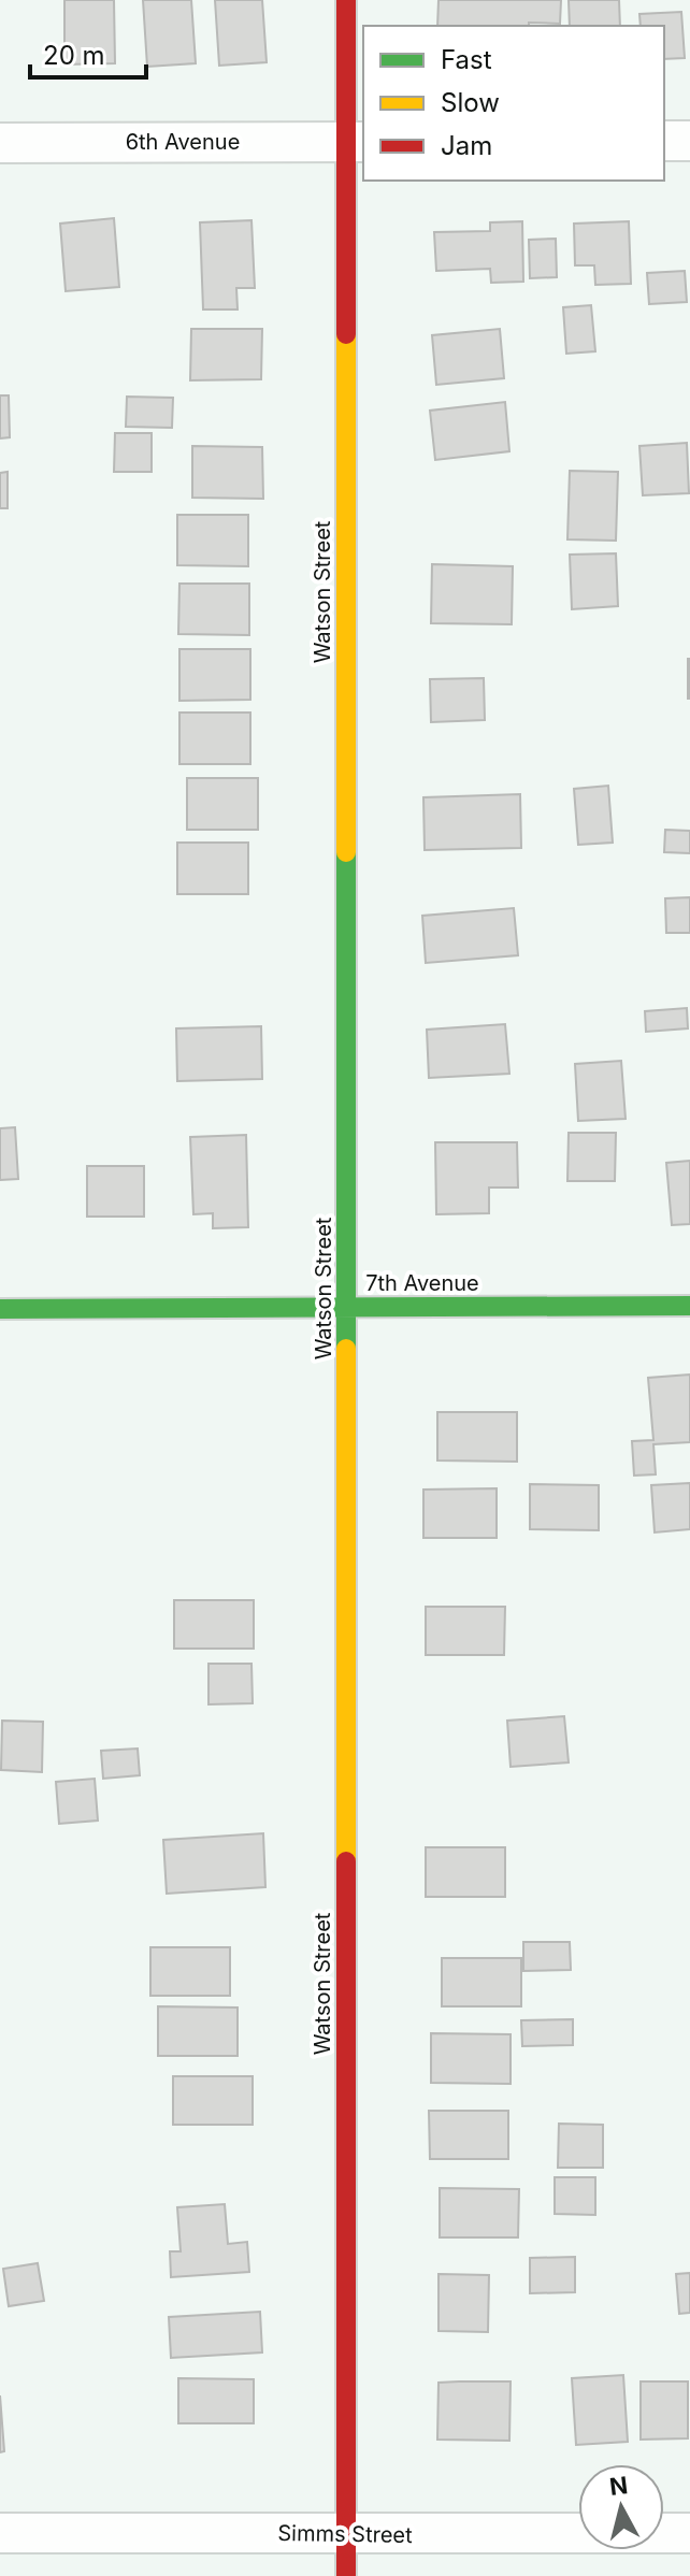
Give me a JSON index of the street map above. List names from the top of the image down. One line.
{"streets":{"street":["6th Avenue","Watson Street","7th Avenue","Simms Street"]},"crossings":[["6th Avenue","Watson Street"],["Watson Street","7th Avenue"],["Watson Street","Simms Street"]],"legend":["Fast","Slow","Jam"],"scale_bar":"20 m","north":"top"}
